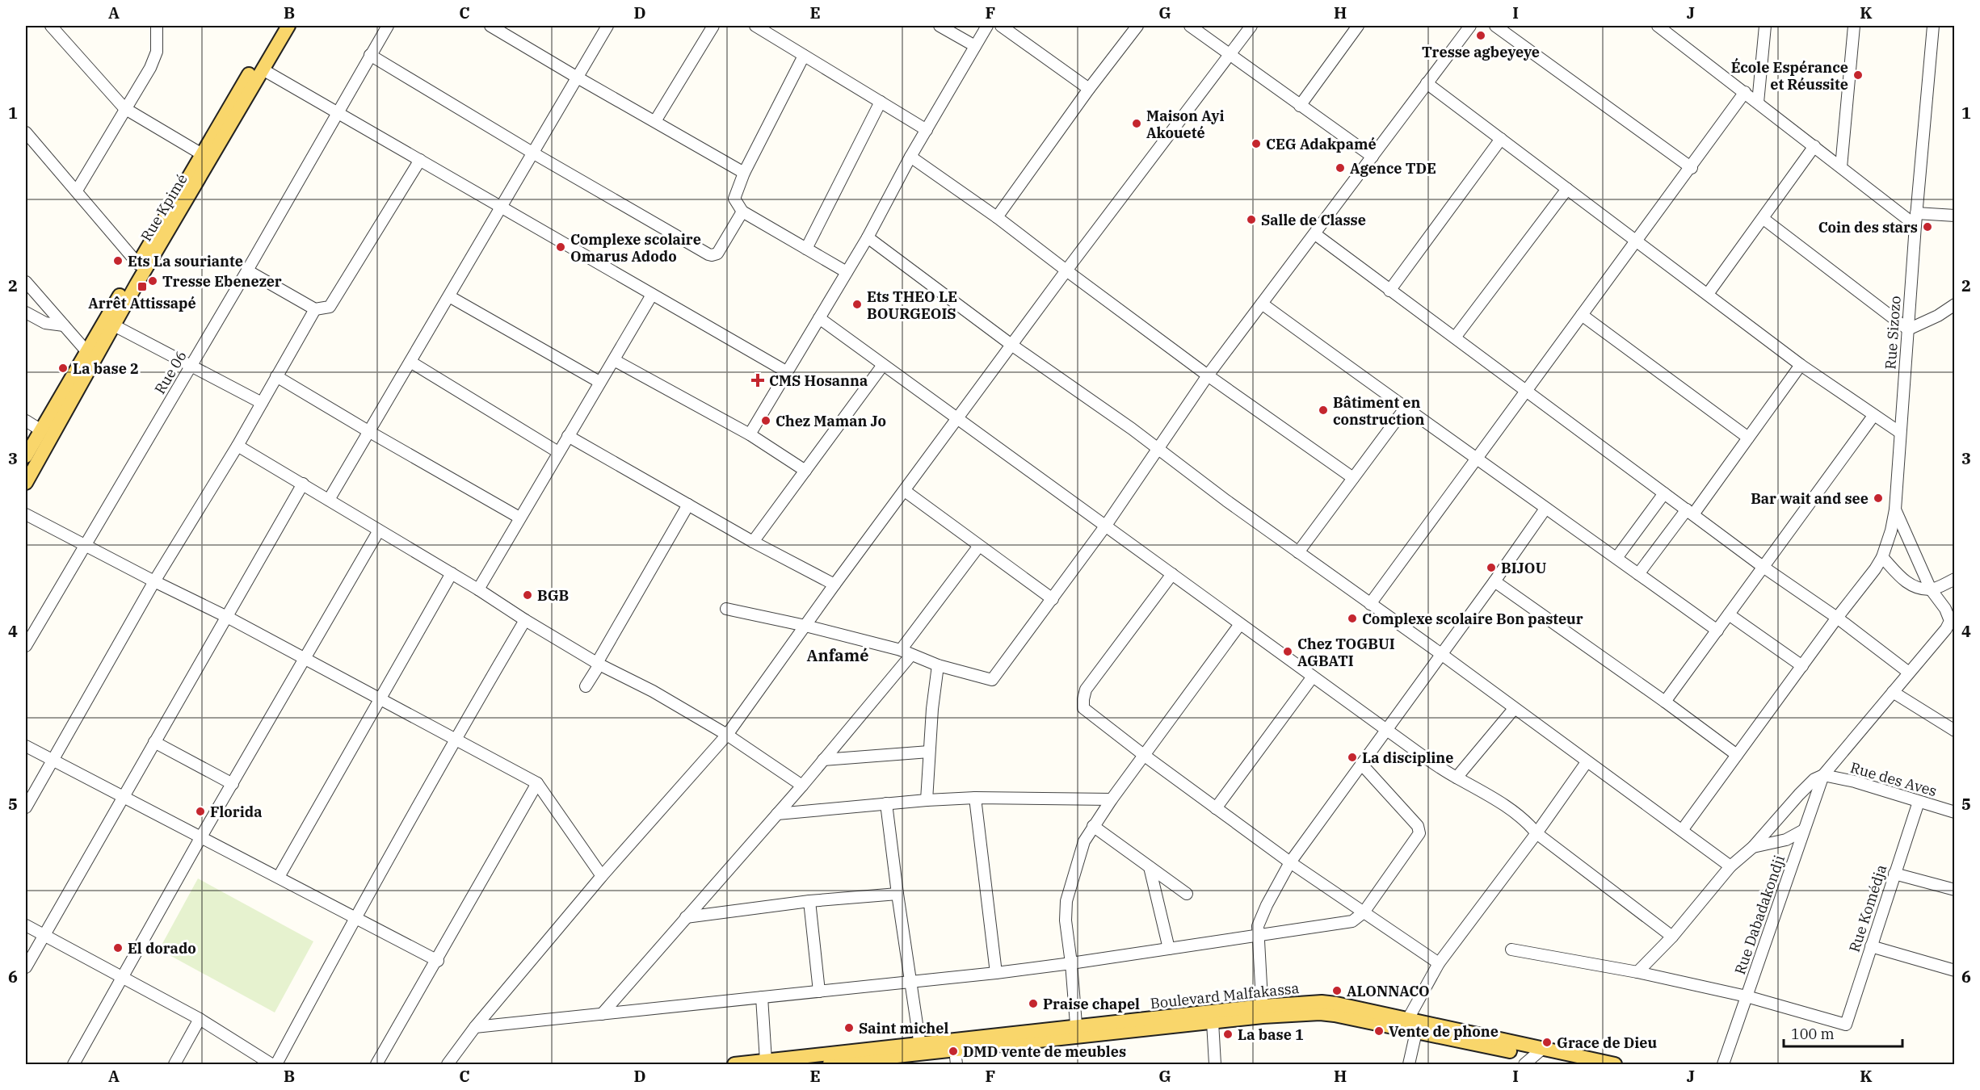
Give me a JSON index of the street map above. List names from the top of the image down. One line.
{"streets":{"main road":["Rue Kpimé","Boulevard Malfakassa"],"street":["Rue Sizozo","Rue 06","Rue des Aves","Rue Komédja","Rue Dabadakondji"]},"crossings":[["Rue des Aves","Rue Komédja"],["Rue des Aves","Rue Dabadakondji"],["Rue Komédja","Rue Dabadakondji"]],"districts":["Anfamé"],"places":{"other":["Tresse agbeyeye","École Espérance et Réussite","Maison Ayi Akoueté","CEG Adakpamé","Agence TDE","Salle de Classe","Coin des stars","Complexe scolaire Omarus Adodo","Ets La souriante","Tresse Ebenezer","Ets THEO LE BOURGEOIS","La base 2","Bâtiment en construction","Chez Maman Jo","Bar wait and see","BIJOU","BGB","Complexe scolaire Bon pasteur","Chez TOGBUI AGBATI","La discipline","Florida","El dorado","ALONNACO","Praise chapel","Saint michel","Vente de phone","La base 1","Grace de Dieu","DMD vente de meubles"],"transit":["Arrêt Attissapé"],"health":["CMS Hosanna"]},"scale_bar":"100 m","grid":{"columns":["A","B","C","D","E","F","G","H","I","J","K"],"rows":["1","2","3","4","5","6"]}}
